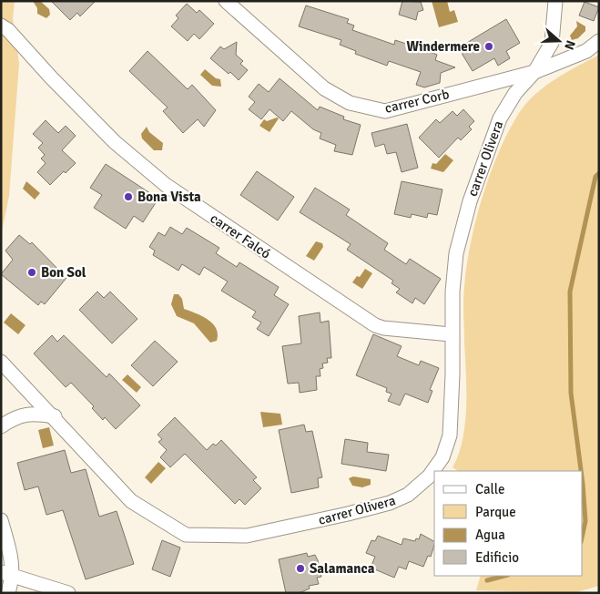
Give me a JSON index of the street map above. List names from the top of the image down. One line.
{"streets":{"street":["carrer Corb","carrer Olivera","carrer Falcó"]},"crossings":[["carrer Corb","carrer Olivera"],["carrer Olivera","carrer Falcó"]],"places":["Windermere","Bona Vista","Bon Sol","Salamanca"],"legend":["Calle","Parque","Agua","Edificio"],"north":"right"}
